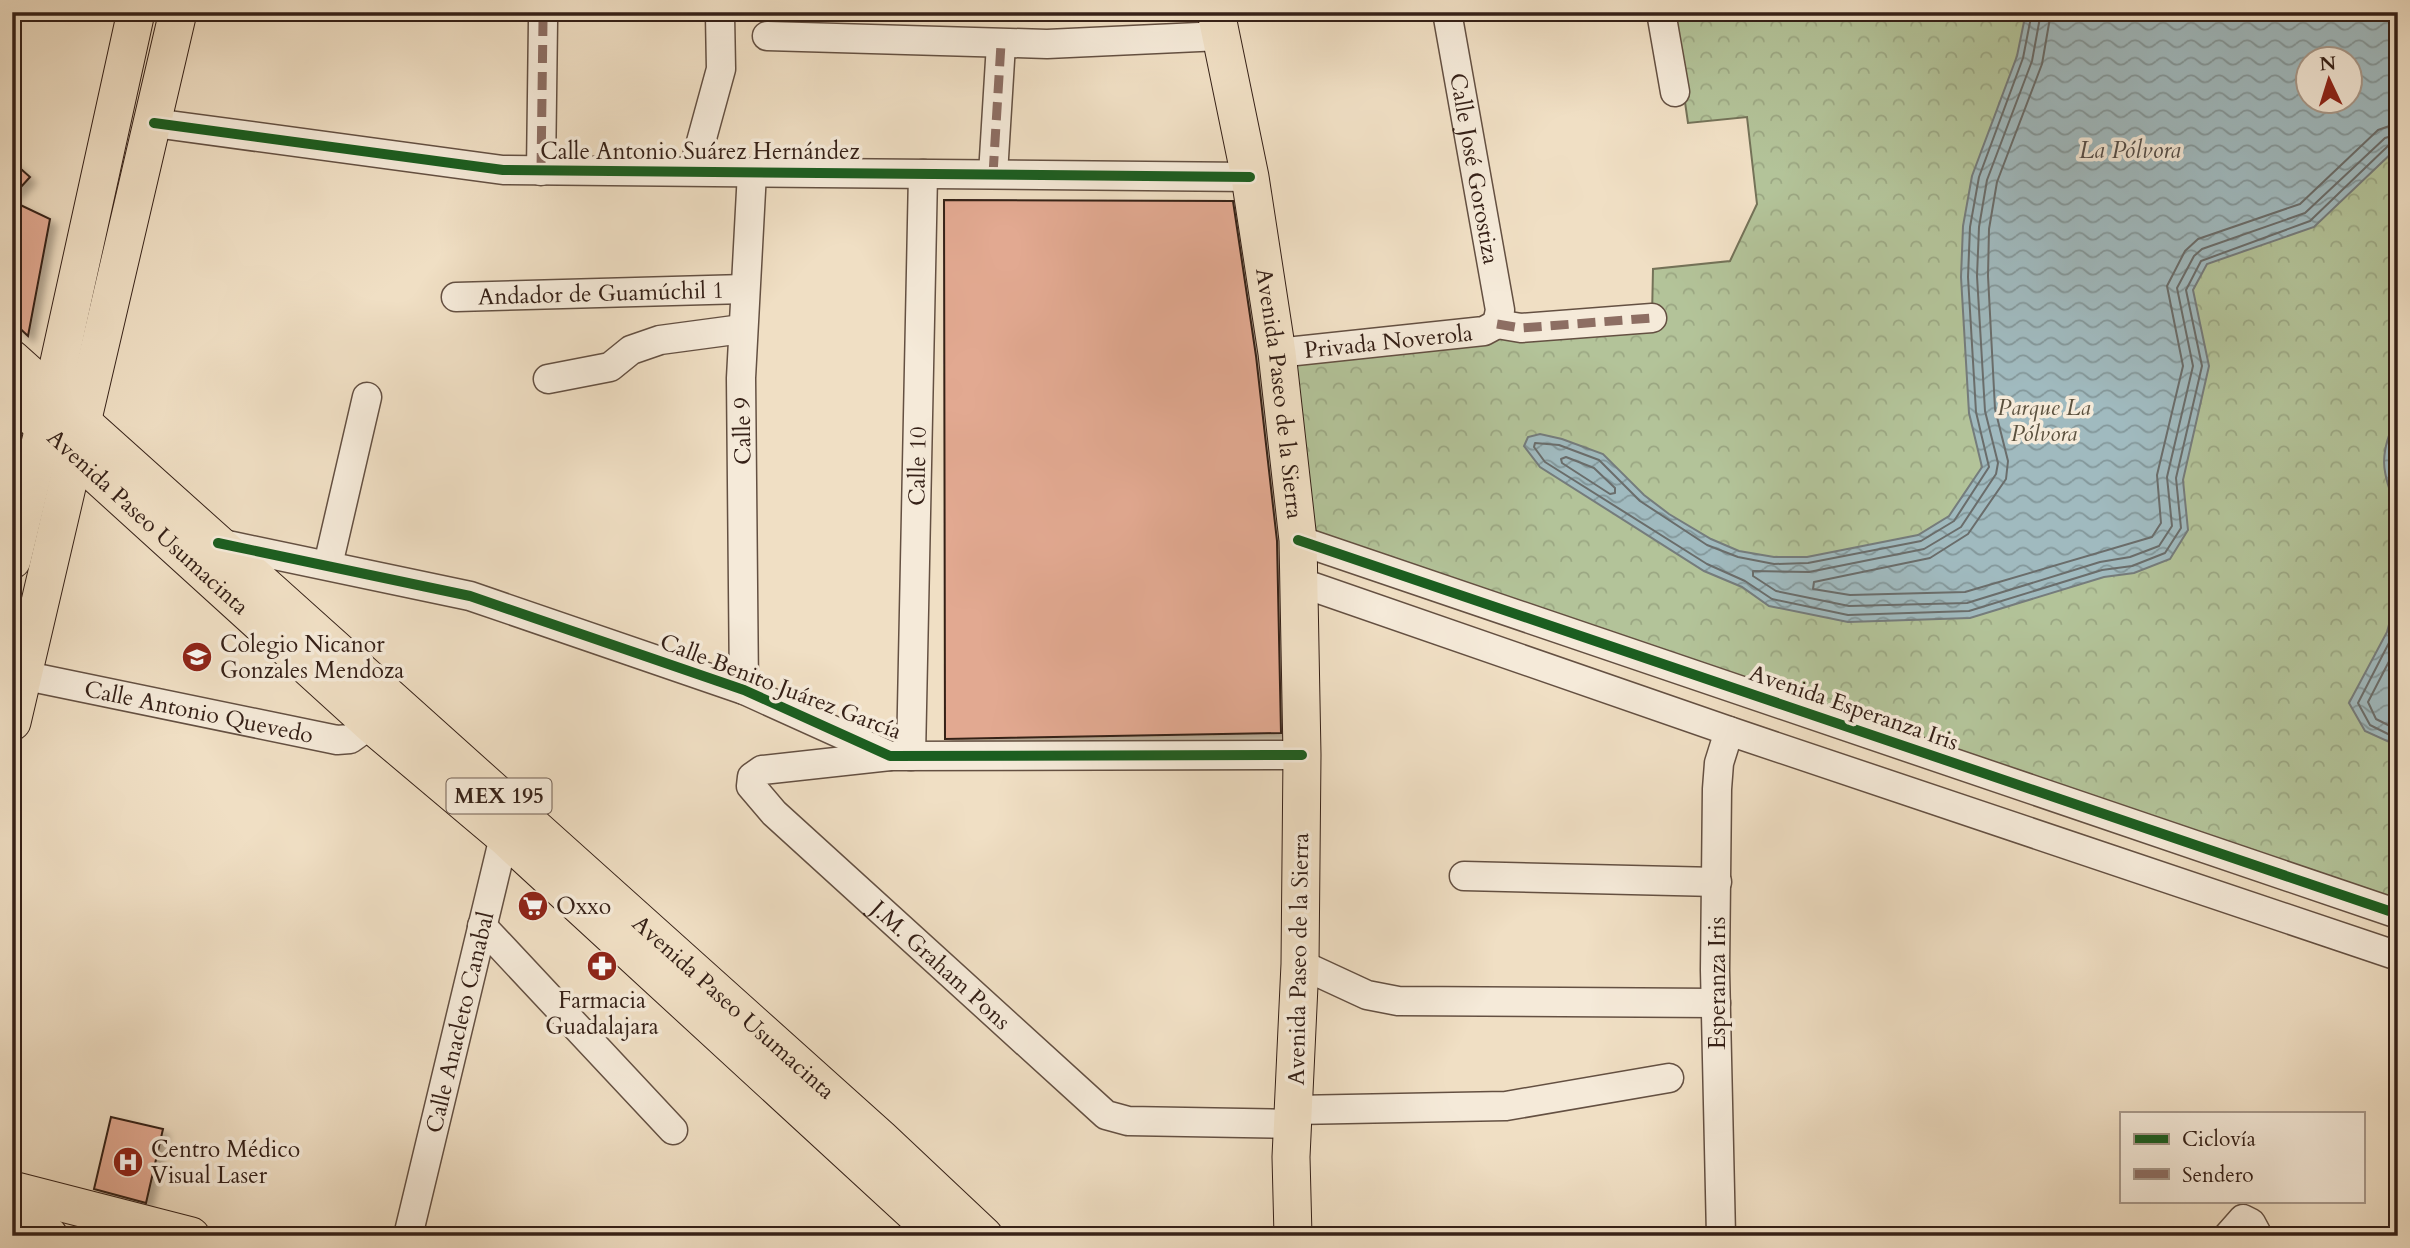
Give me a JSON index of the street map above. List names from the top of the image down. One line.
{"streets":{"main road":["Avenida Paseo de la Sierra","Avenida Paseo Usumacinta","MEX 195"],"street":["Calle Antonio Suárez Hernández","Calle José Gorostiza","Andador de Guamúchil 1","Privada Noverola","Calle 9","Calle 10","Calle Benito Juárez García","Avenida Esperanza Iris","Calle Antonio Quevedo","J.M. Graham Pons","Esperanza Iris","Calle Anacleto Canabal"]},"crossings":[["Calle Antonio Suárez Hernández","Avenida Paseo de la Sierra"],["Calle Antonio Suárez Hernández","Calle 9"],["Calle Antonio Suárez Hernández","Calle 10"],["Calle José Gorostiza","Privada Noverola"],["Andador de Guamúchil 1","Calle 9"],["Privada Noverola","Avenida Paseo de la Sierra"],["Avenida Paseo de la Sierra","Calle Benito Juárez García"],["Avenida Paseo de la Sierra","Avenida Esperanza Iris"],["Avenida Paseo de la Sierra","J.M. Graham Pons"],["Calle 9","Calle Benito Juárez García"],["Calle 10","Calle Benito Juárez García"],["Calle 10","J.M. Graham Pons"],["Avenida Paseo Usumacinta","Calle Benito Juárez García"],["Avenida Paseo Usumacinta","Calle Antonio Quevedo"],["Avenida Paseo Usumacinta","Calle Anacleto Canabal"],["Calle Benito Juárez García","J.M. Graham Pons"]],"water":["La Pólvora"],"parks":["Parque La Pólvora"],"places":{"school or university":["Colegio Nicanor Gonzales Mendoza"],"supermarket":["Oxxo"],"pharmacy":["Farmacia Guadalajara"],"hospital":["Centro Médico Visual Laser"]},"legend":["Ciclovía","Sendero"],"north":"top"}
